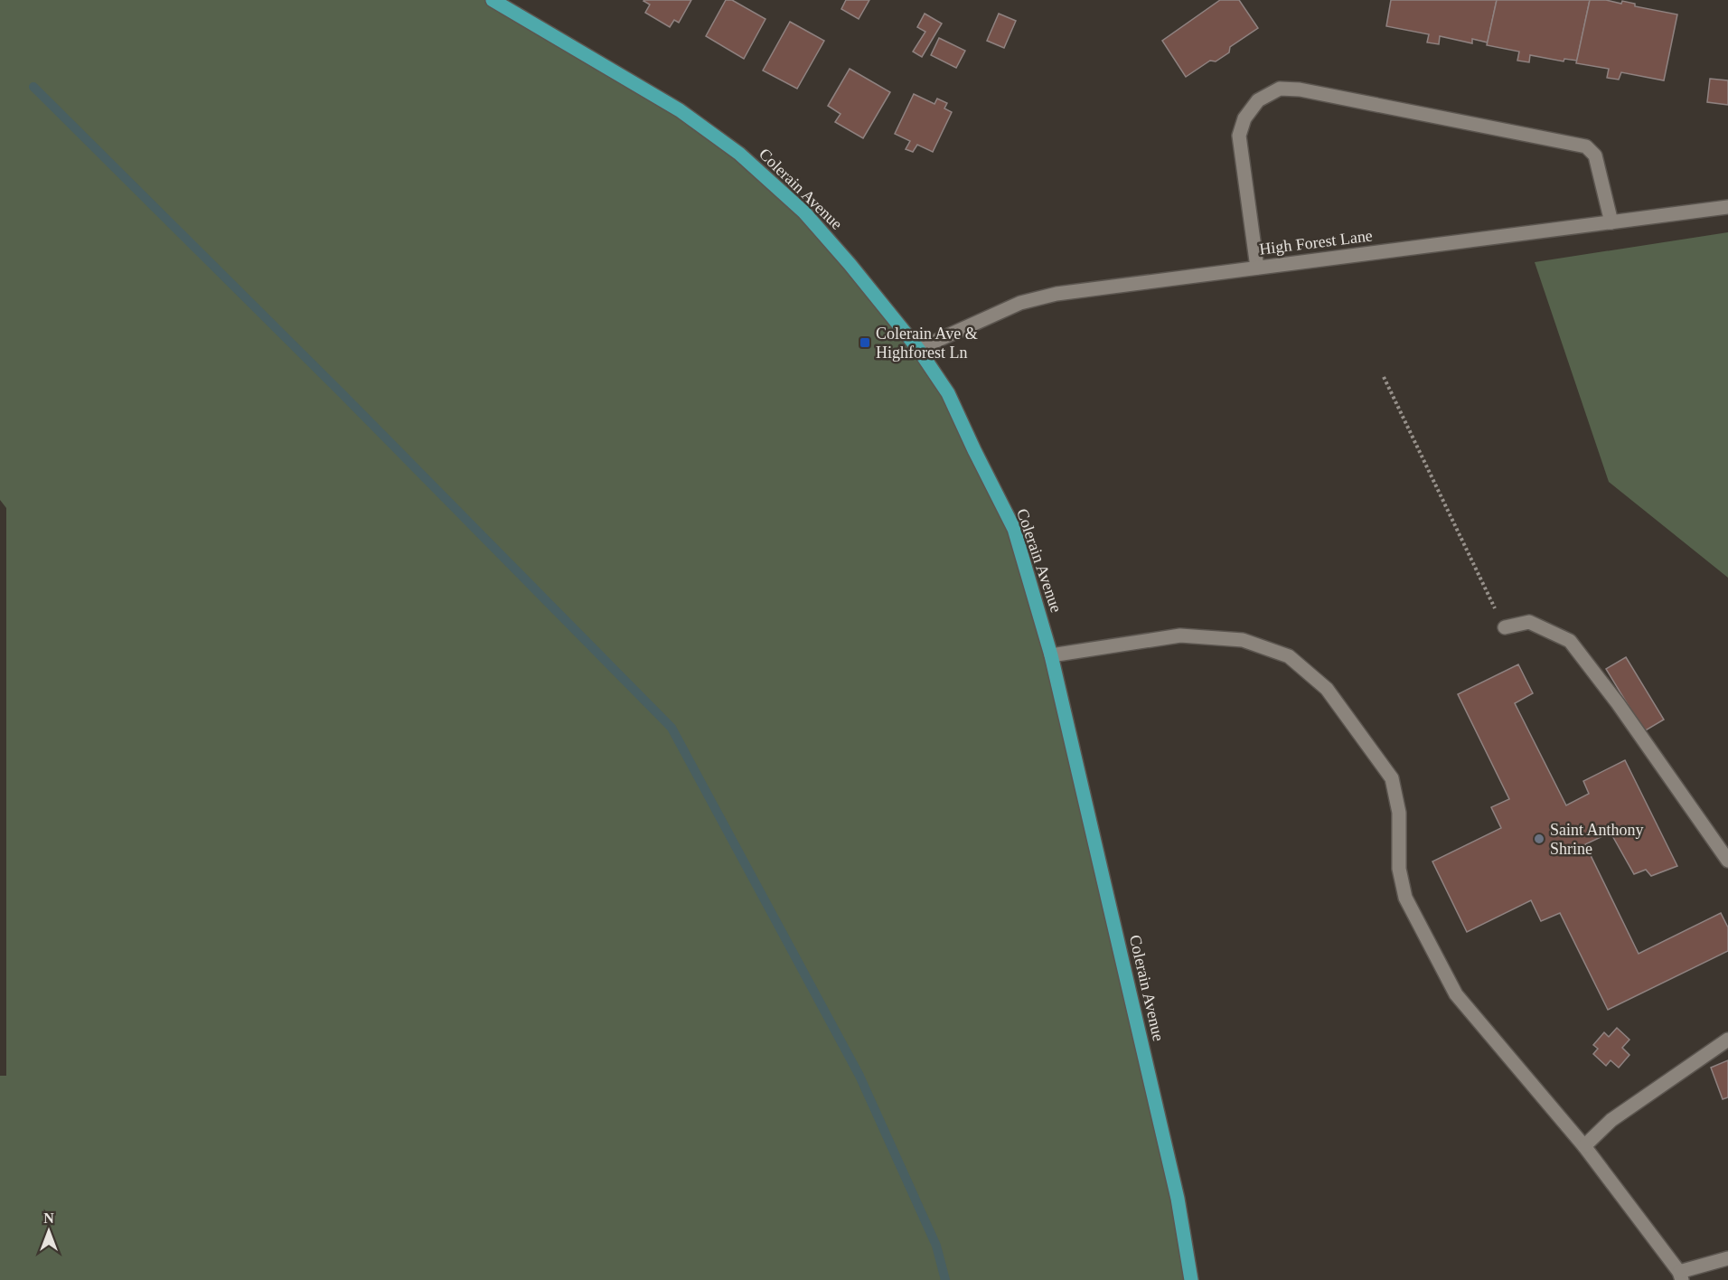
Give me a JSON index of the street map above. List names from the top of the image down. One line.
{"streets":{"main road":["Colerain Avenue"],"street":["High Forest Lane"]},"crossings":[["Colerain Avenue","High Forest Lane"]],"places":{"transit":["Colerain Ave & Highforest Ln"],"other":["Saint Anthony Shrine"]},"north":"top"}
